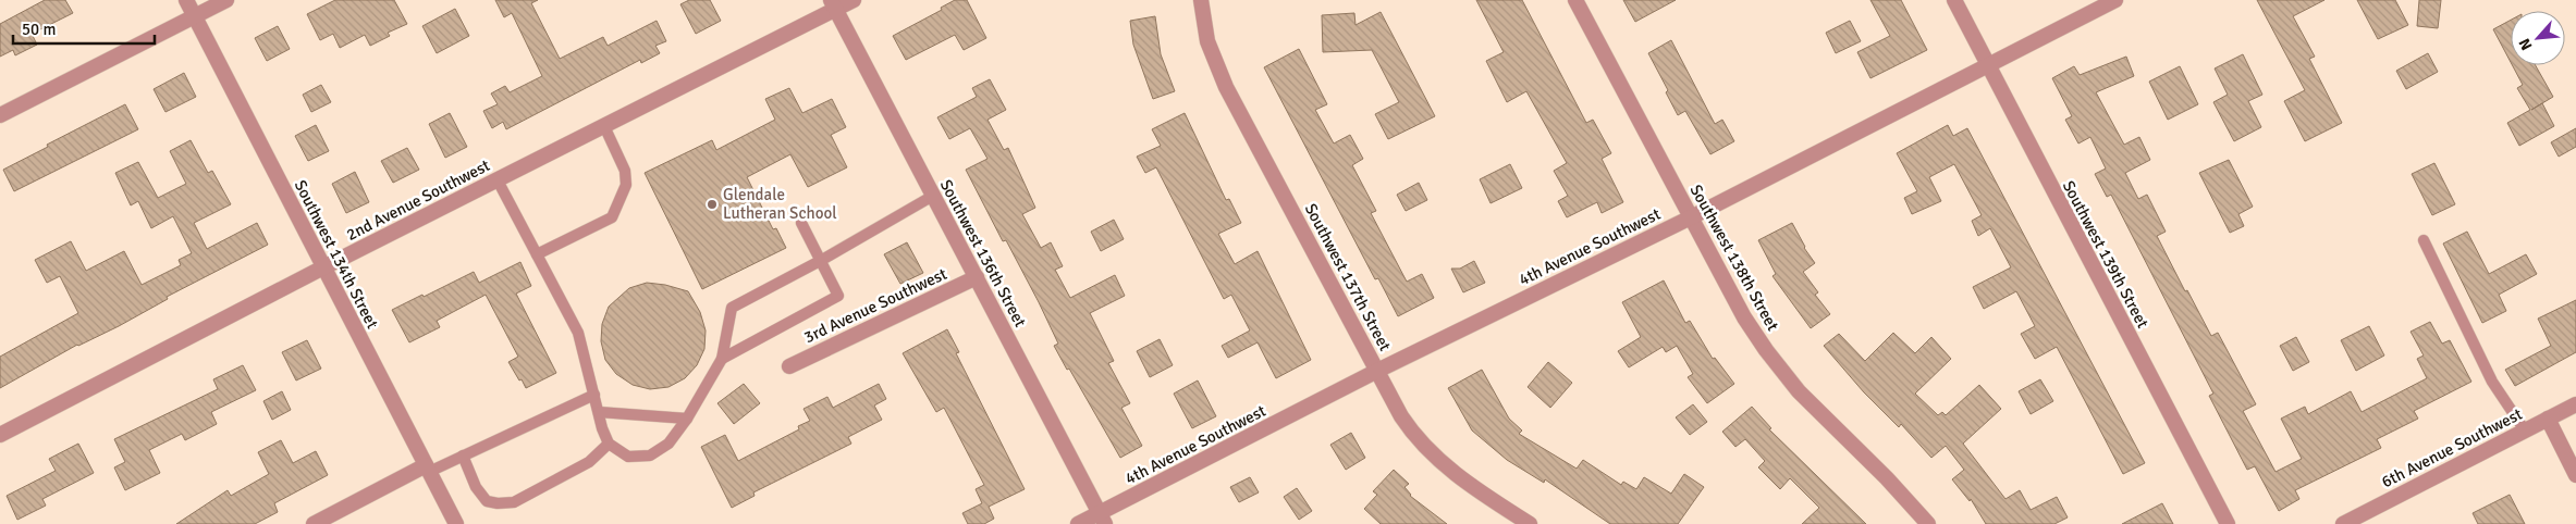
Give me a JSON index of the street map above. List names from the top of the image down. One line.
{"streets":{"street":["2nd Avenue Southwest","4th Avenue Southwest","Southwest 136th Street","Southwest 134th Street","Southwest 139th Street","Southwest 138th Street","Southwest 137th Street","3rd Avenue Southwest","6th Avenue Southwest"]},"crossings":[["2nd Avenue Southwest","Southwest 136th Street"],["2nd Avenue Southwest","Southwest 134th Street"],["4th Avenue Southwest","Southwest 136th Street"],["4th Avenue Southwest","Southwest 139th Street"],["4th Avenue Southwest","Southwest 138th Street"],["4th Avenue Southwest","Southwest 137th Street"],["Southwest 136th Street","3rd Avenue Southwest"]],"places":["Glendale Lutheran School"],"scale_bar":"50 m","north":"bottom left"}
